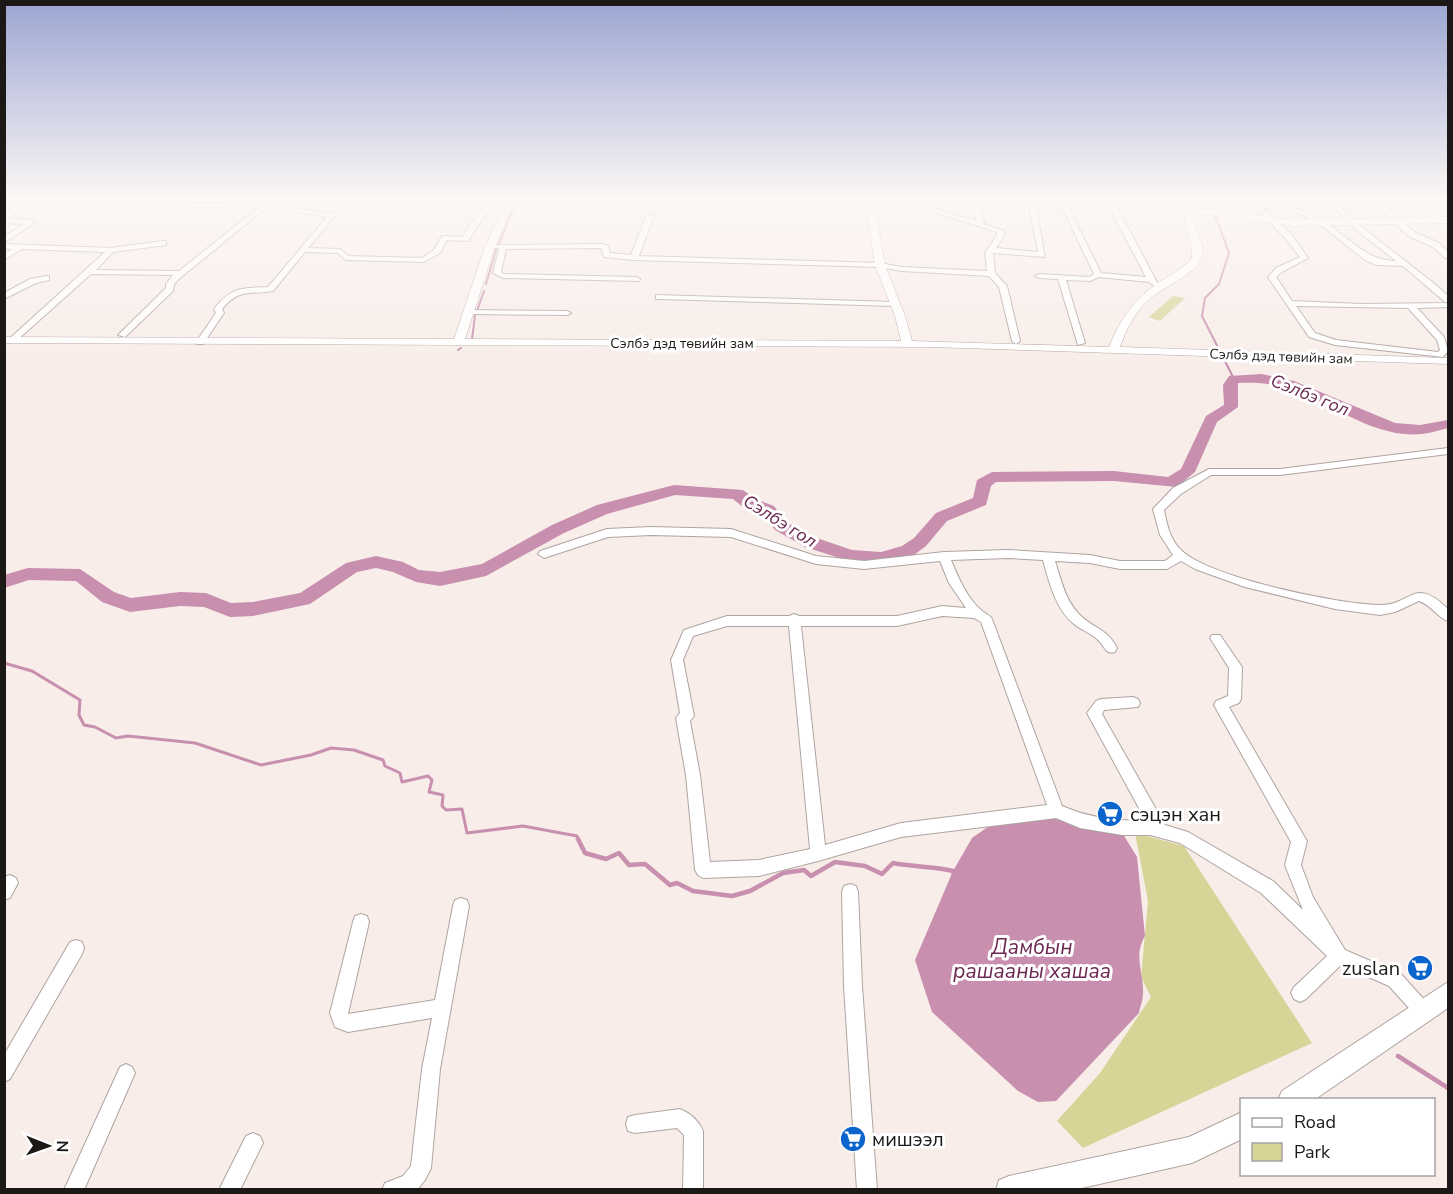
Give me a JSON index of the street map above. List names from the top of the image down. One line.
{"streets":{"street":["Сэлбэ дэд төвийн зам"]},"water":["Сэлбэ гол","Дамбын рашааны хашаа"],"places":{"supermarket":["сэцэн хан","zuslan","мишээл"]},"legend":["Road","Park"],"north":"right"}
